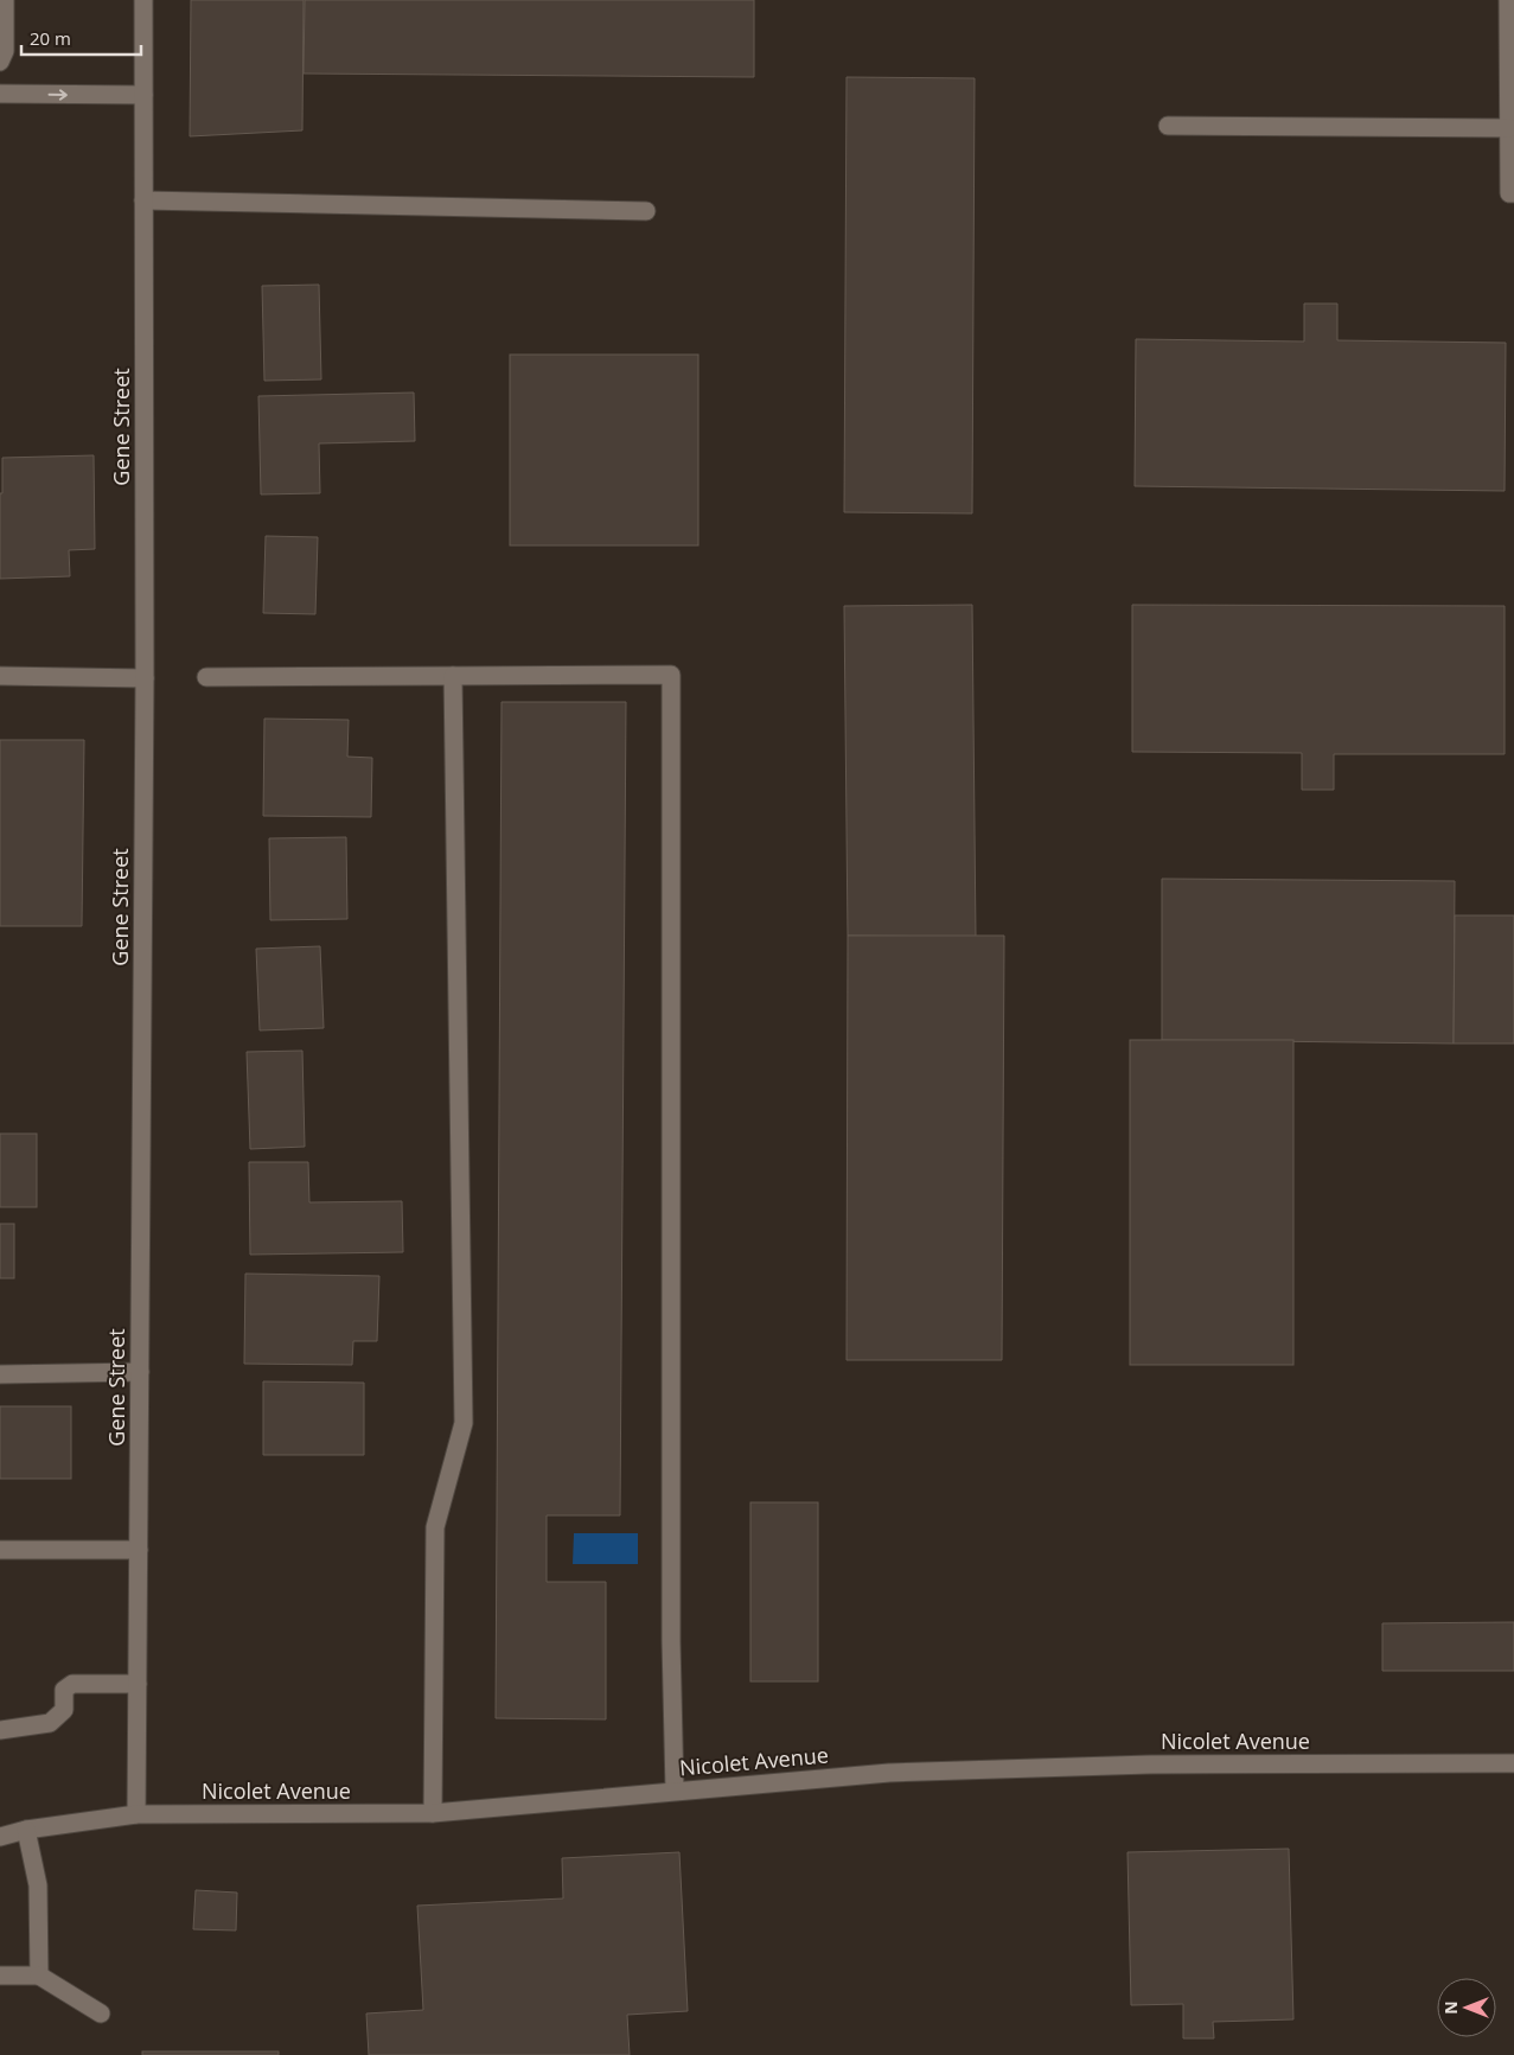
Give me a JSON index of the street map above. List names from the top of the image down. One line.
{"streets":{"street":["Gene Street","Nicolet Avenue"]},"crossings":[["Gene Street","Nicolet Avenue"]],"scale_bar":"20 m","north":"left"}
